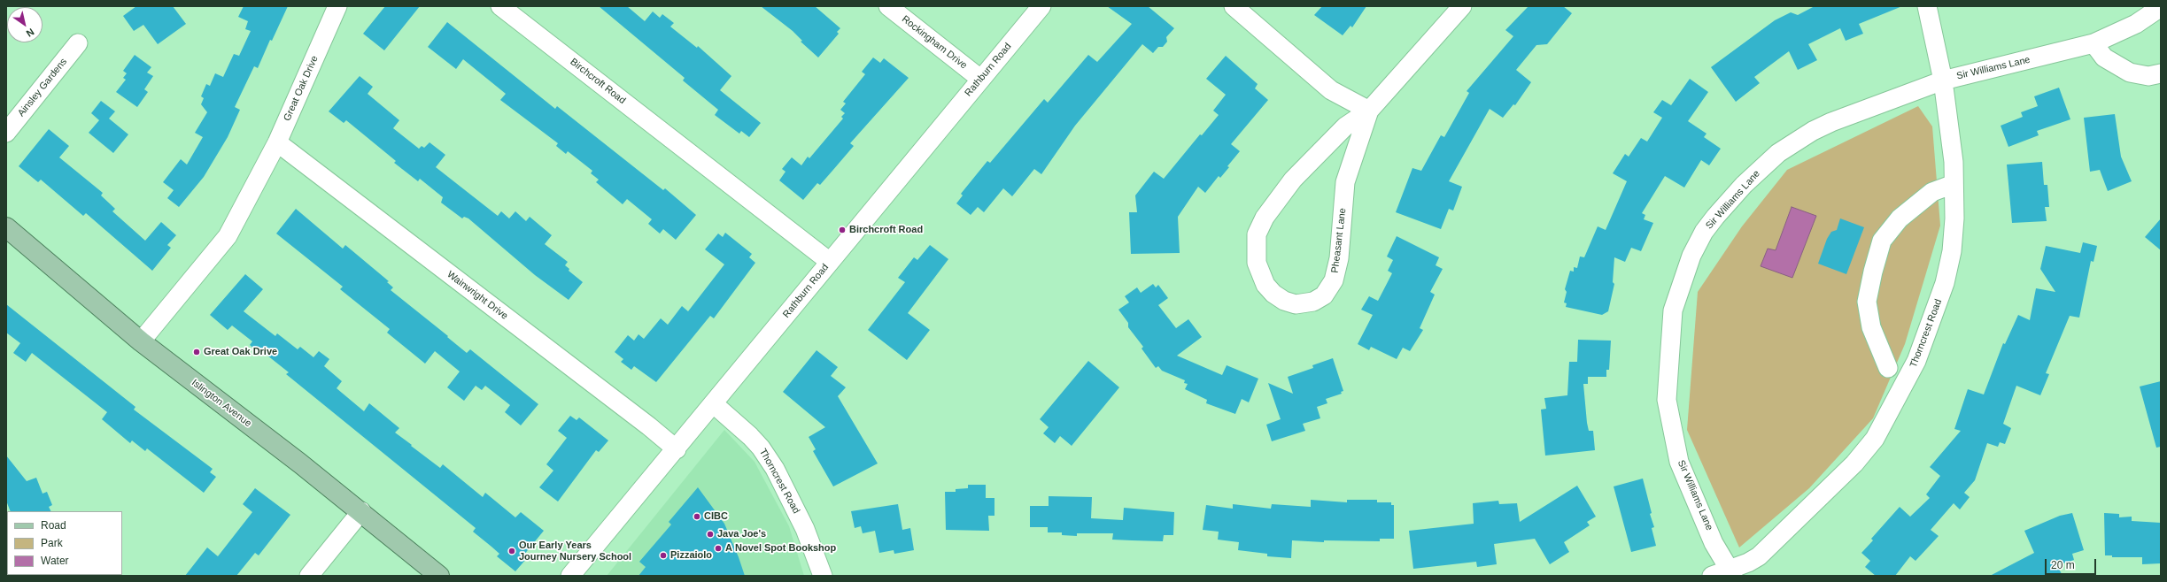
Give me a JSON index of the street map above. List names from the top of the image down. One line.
{"streets":{"main road":["Islington Avenue"],"street":["Rockingham Drive","Sir Williams Lane","Rathburn Road","Birchcroft Road","Ainsley Gardens","Great Oak Drive","Pheasant Lane","Wainwright Drive","Thorncrest Road"]},"crossings":[["Rockingham Drive","Rathburn Road"],["Sir Williams Lane","Thorncrest Road"],["Rathburn Road","Birchcroft Road"],["Rathburn Road","Wainwright Drive"],["Rathburn Road","Thorncrest Road"],["Great Oak Drive","Wainwright Drive"],["Great Oak Drive","Islington Avenue"]],"places":["Birchcroft Road","Great Oak Drive","CIBC","Java Joe's","A Novel Spot Bookshop","Our Early Years Journey Nursery School","Pizzaiolo"],"legend":["Road","Park","Water"],"scale_bar":"20 m","north":"bottom right"}
